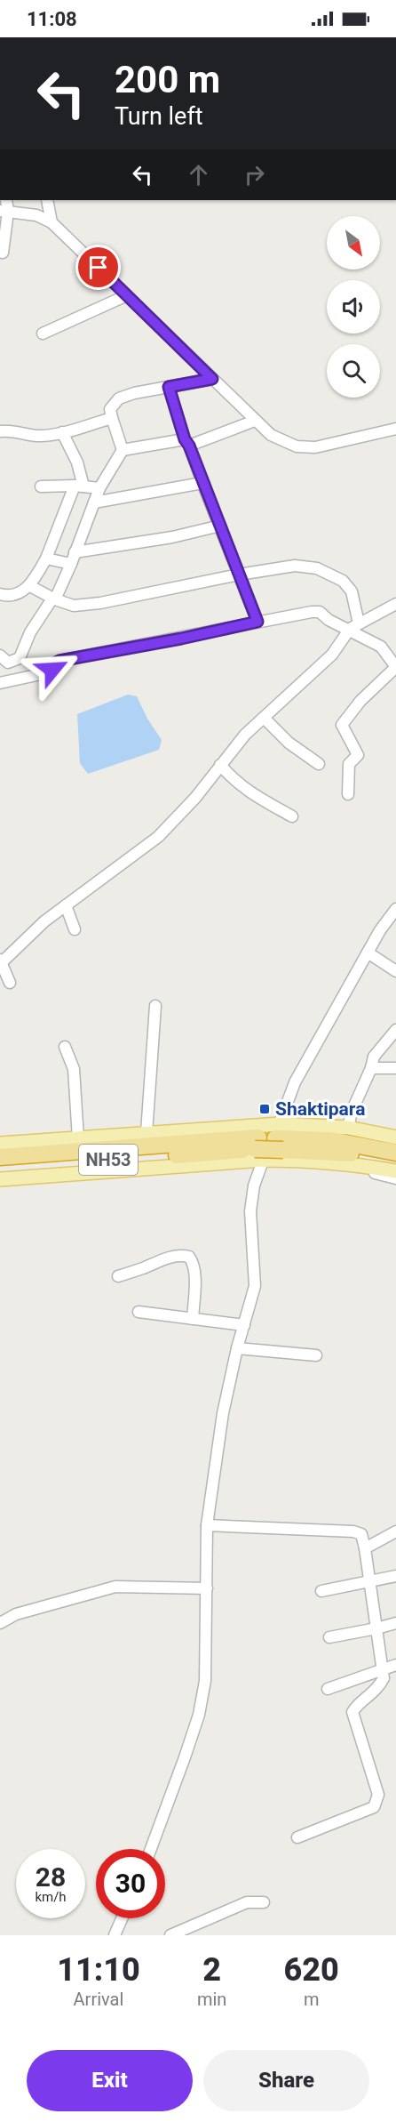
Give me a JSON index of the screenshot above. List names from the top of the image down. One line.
{"streets":{"highway":["NH53"]},"places":{"transit":["Shaktipara"]},"north":"bottom right","page":{"status":"11:08","turn":["200 m","Turn left"],"speed":"28 km/h","limit":"30","eta":["11:10","Arrival","2","min","620","m"],"buttons":["Exit","Share"]}}
